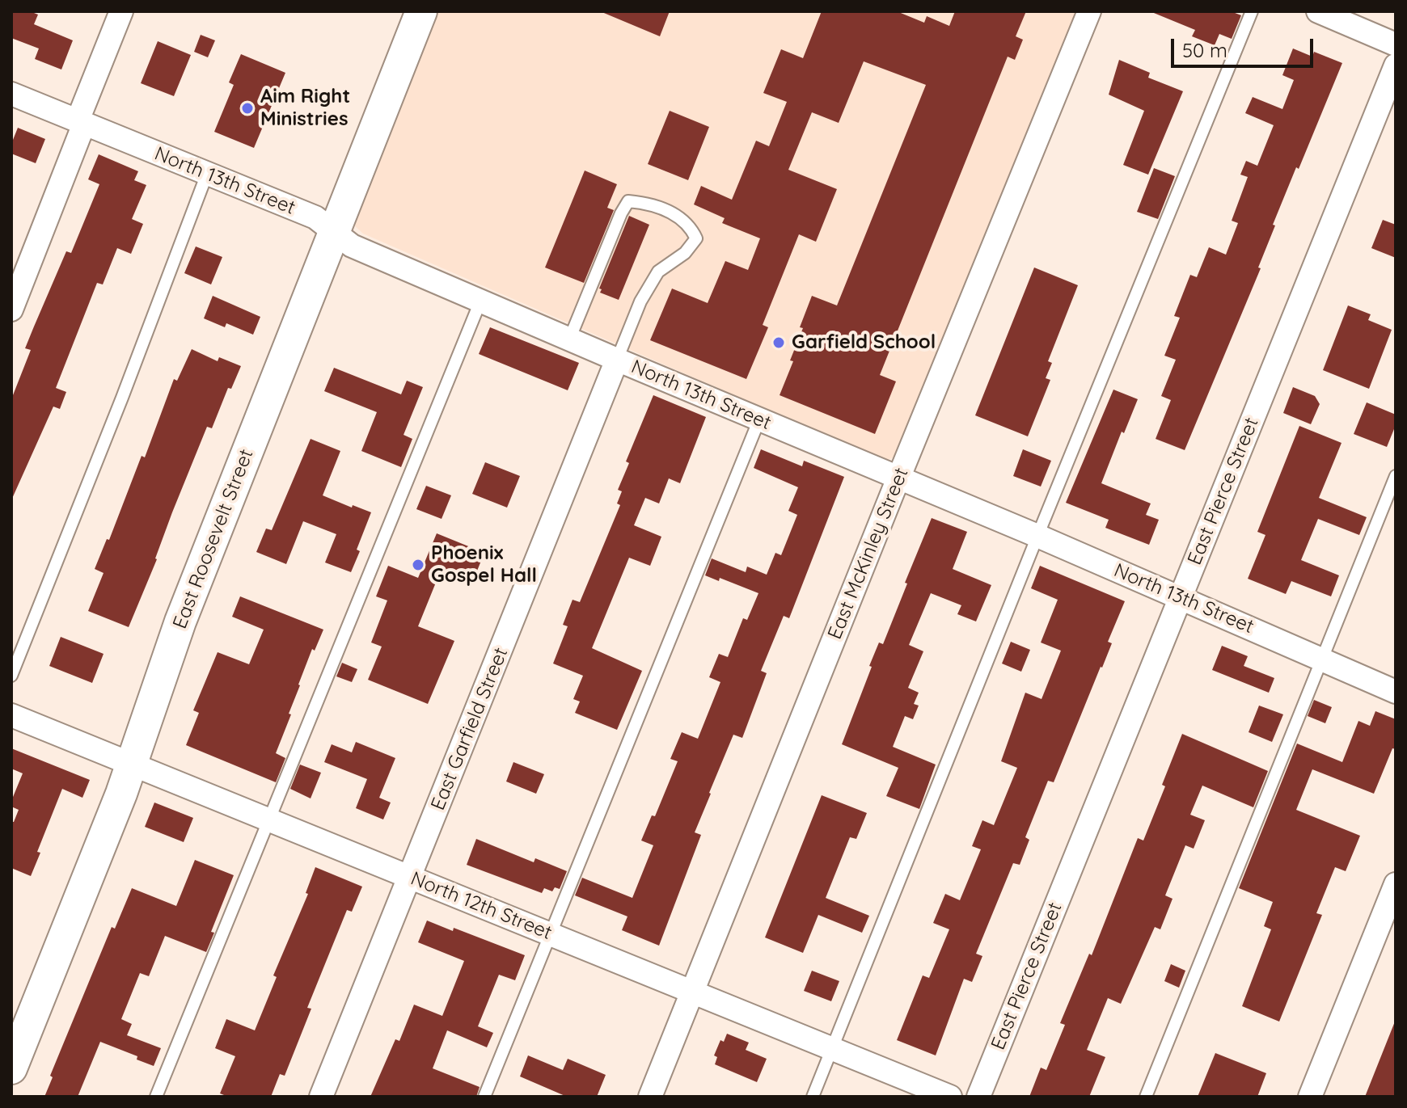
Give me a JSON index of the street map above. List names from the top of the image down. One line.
{"streets":{"street":["North 13th Street","East Pierce Street","East Roosevelt Street","East McKinley Street","East Garfield Street","North 12th Street"]},"crossings":[["North 13th Street","East Pierce Street"],["North 13th Street","East Roosevelt Street"],["North 13th Street","East McKinley Street"],["North 13th Street","East Garfield Street"],["East Roosevelt Street","North 12th Street"],["East McKinley Street","North 12th Street"],["East Garfield Street","North 12th Street"]],"places":["Aim Right Ministries","Garfield School","Phoenix Gospel Hall"],"scale_bar":"50 m"}
